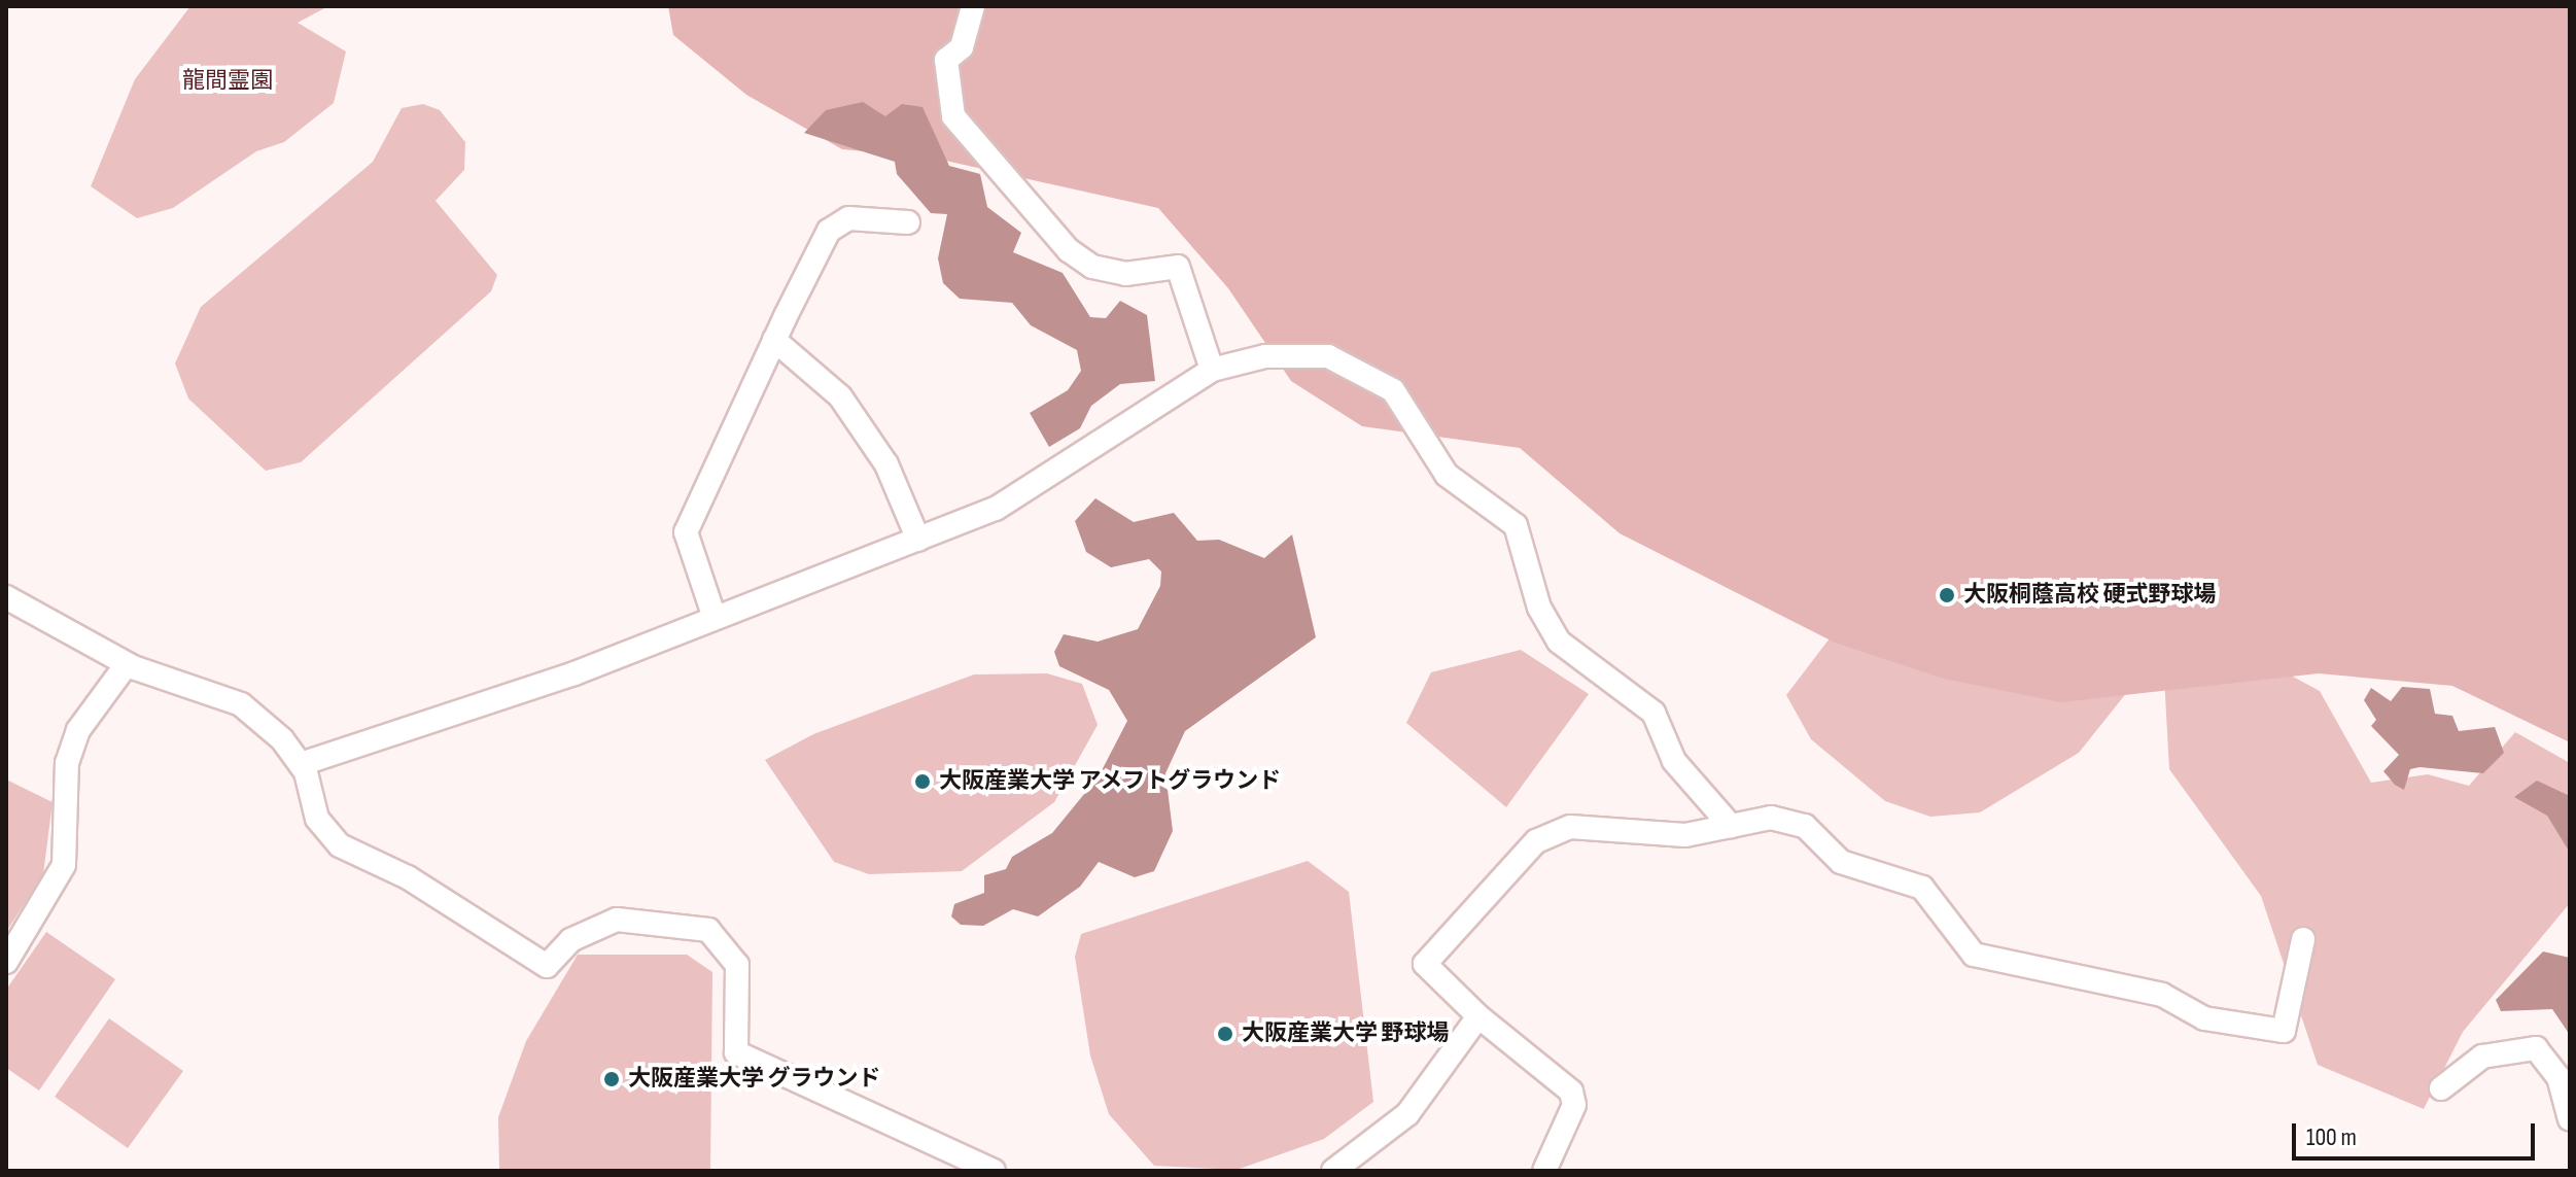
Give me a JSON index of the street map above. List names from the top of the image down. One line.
{"parks":["龍間霊園"],"places":["大阪桐蔭高校 硬式野球場","大阪産業大学 アメフトグラウンド","大阪産業大学 野球場","大阪産業大学 グラウンド"],"scale_bar":"100 m"}
